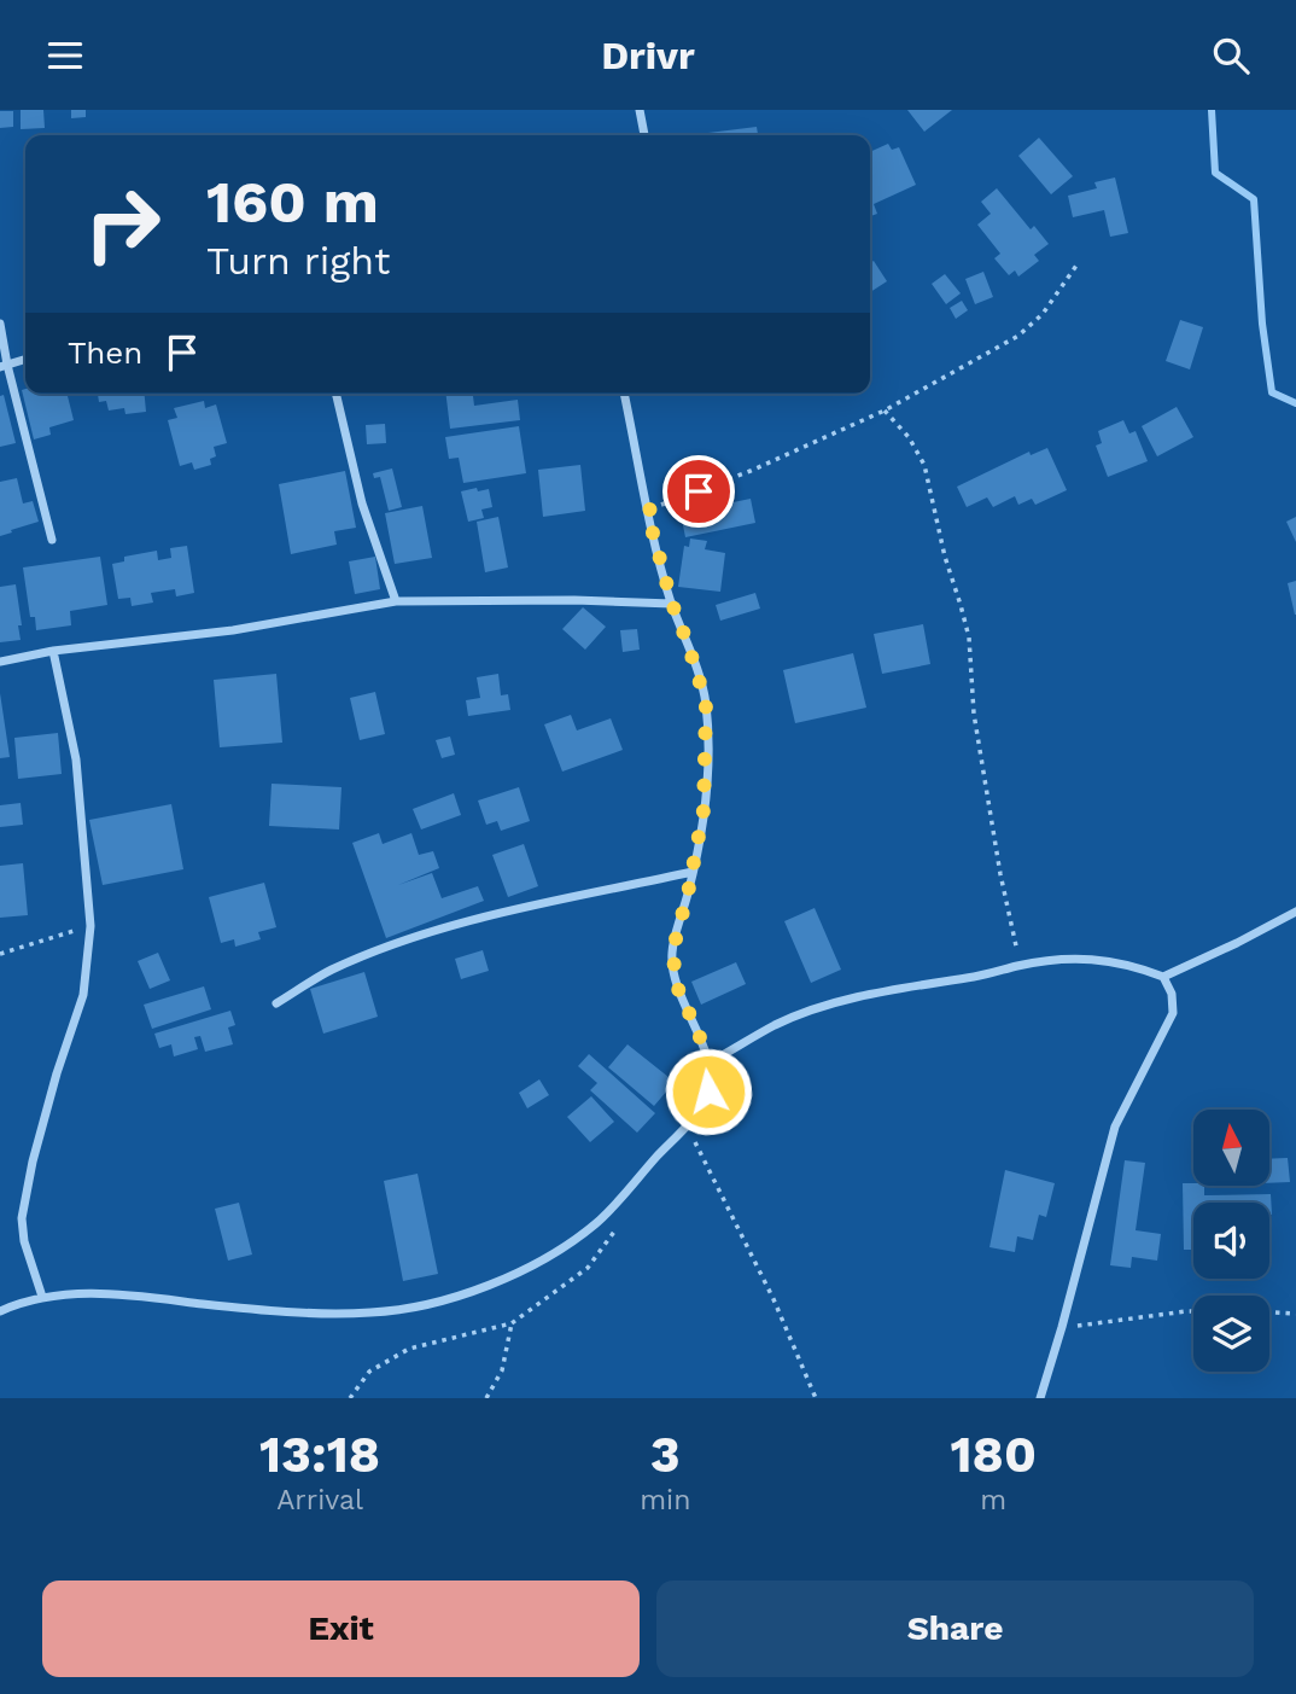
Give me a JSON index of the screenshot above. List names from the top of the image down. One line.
{"north":"top","page":{"header":"Drivr","turn":["160 m","Turn right"],"then":"Then","eta":["13:18","Arrival","3","min","180","m"],"buttons":["Exit","Share"]}}
